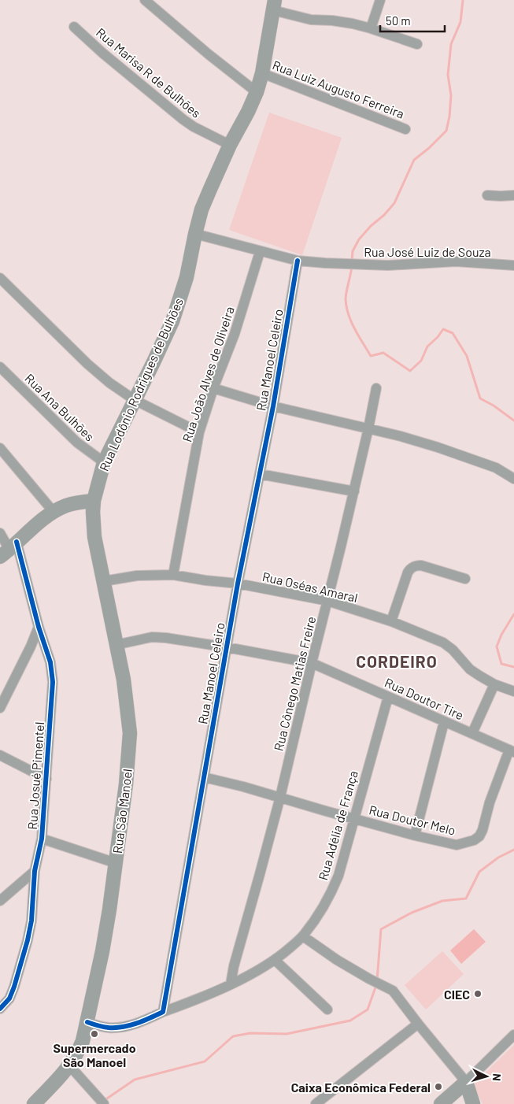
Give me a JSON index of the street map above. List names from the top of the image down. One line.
{"streets":{"main road":["Rua Lodônio Rodrigues de Bulhões","Rua São Manoel"],"street":["Rua Marisa R de Bulhões","Rua Luiz Augusto Ferreira","Rua José Luiz de Souza","Rua Manoel Celeiro","Rua João Alves de Oliveira","Rua Ana Bulhões","Rua Oséas Amaral","Rua Cônego Matias Freire","Rua Doutor Tire","Rua Josué Pimentel","Rua Doutor Melo","Rua Adélia de França"]},"crossings":[["Rua Marisa R de Bulhões","Rua Lodônio Rodrigues de Bulhões"],["Rua Luiz Augusto Ferreira","Rua Lodônio Rodrigues de Bulhões"],["Rua José Luiz de Souza","Rua Manoel Celeiro"],["Rua José Luiz de Souza","Rua João Alves de Oliveira"],["Rua José Luiz de Souza","Rua Lodônio Rodrigues de Bulhões"],["Rua Manoel Celeiro","Rua Oséas Amaral"],["Rua Manoel Celeiro","Rua Doutor Tire"],["Rua Manoel Celeiro","Rua Doutor Melo"],["Rua Manoel Celeiro","Rua Adélia de França"],["Rua João Alves de Oliveira","Rua Oséas Amaral"],["Rua Lodônio Rodrigues de Bulhões","Rua Ana Bulhões"],["Rua Lodônio Rodrigues de Bulhões","Rua São Manoel"],["Rua Oséas Amaral","Rua Cônego Matias Freire"],["Rua Oséas Amaral","Rua São Manoel"],["Rua Cônego Matias Freire","Rua Doutor Tire"],["Rua Cônego Matias Freire","Rua Doutor Melo"],["Rua Cônego Matias Freire","Rua Adélia de França"],["Rua Doutor Tire","Rua São Manoel"],["Rua Doutor Tire","Rua Doutor Melo"],["Rua Doutor Tire","Rua Adélia de França"],["Rua Doutor Melo","Rua Adélia de França"]],"districts":["CORDEIRO"],"places":["CIEC","Supermercado São Manoel","Caixa Econômica Federal"],"scale_bar":"50 m","north":"right"}
